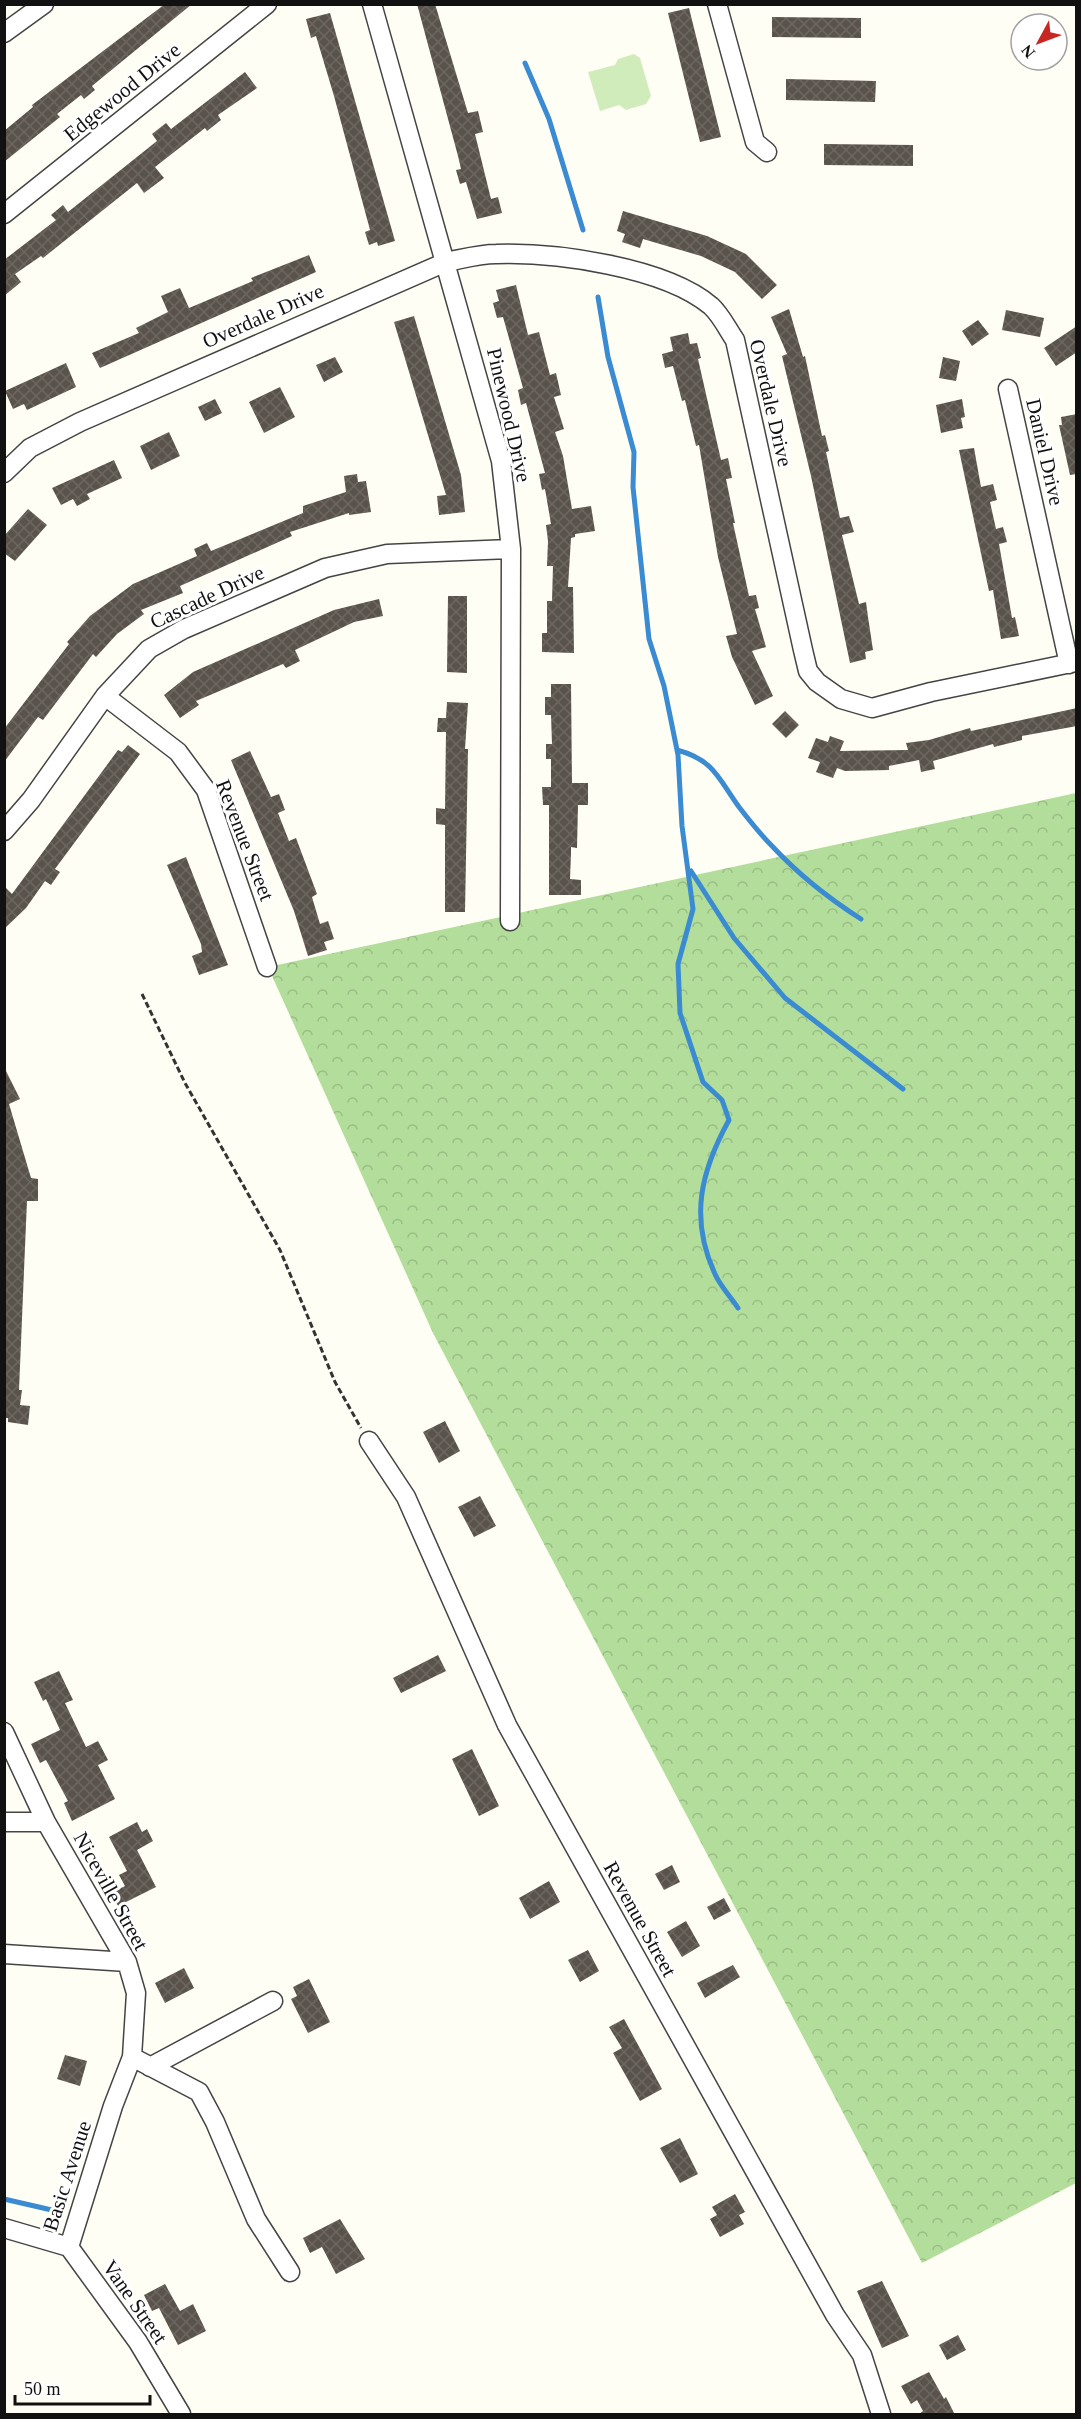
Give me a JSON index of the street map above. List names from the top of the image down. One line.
{"streets":{"street":["Edgewood Drive","Overdale Drive","Pinewood Drive","Daniel Drive","Cascade Drive","Revenue Street","Niceville Street","Basic Avenue","Vane Street"]},"crossings":[["Overdale Drive","Pinewood Drive"],["Overdale Drive","Daniel Drive"],["Pinewood Drive","Cascade Drive"],["Cascade Drive","Revenue Street"],["Niceville Street","Basic Avenue"],["Basic Avenue","Vane Street"]],"scale_bar":"50 m","north":"bottom left"}
